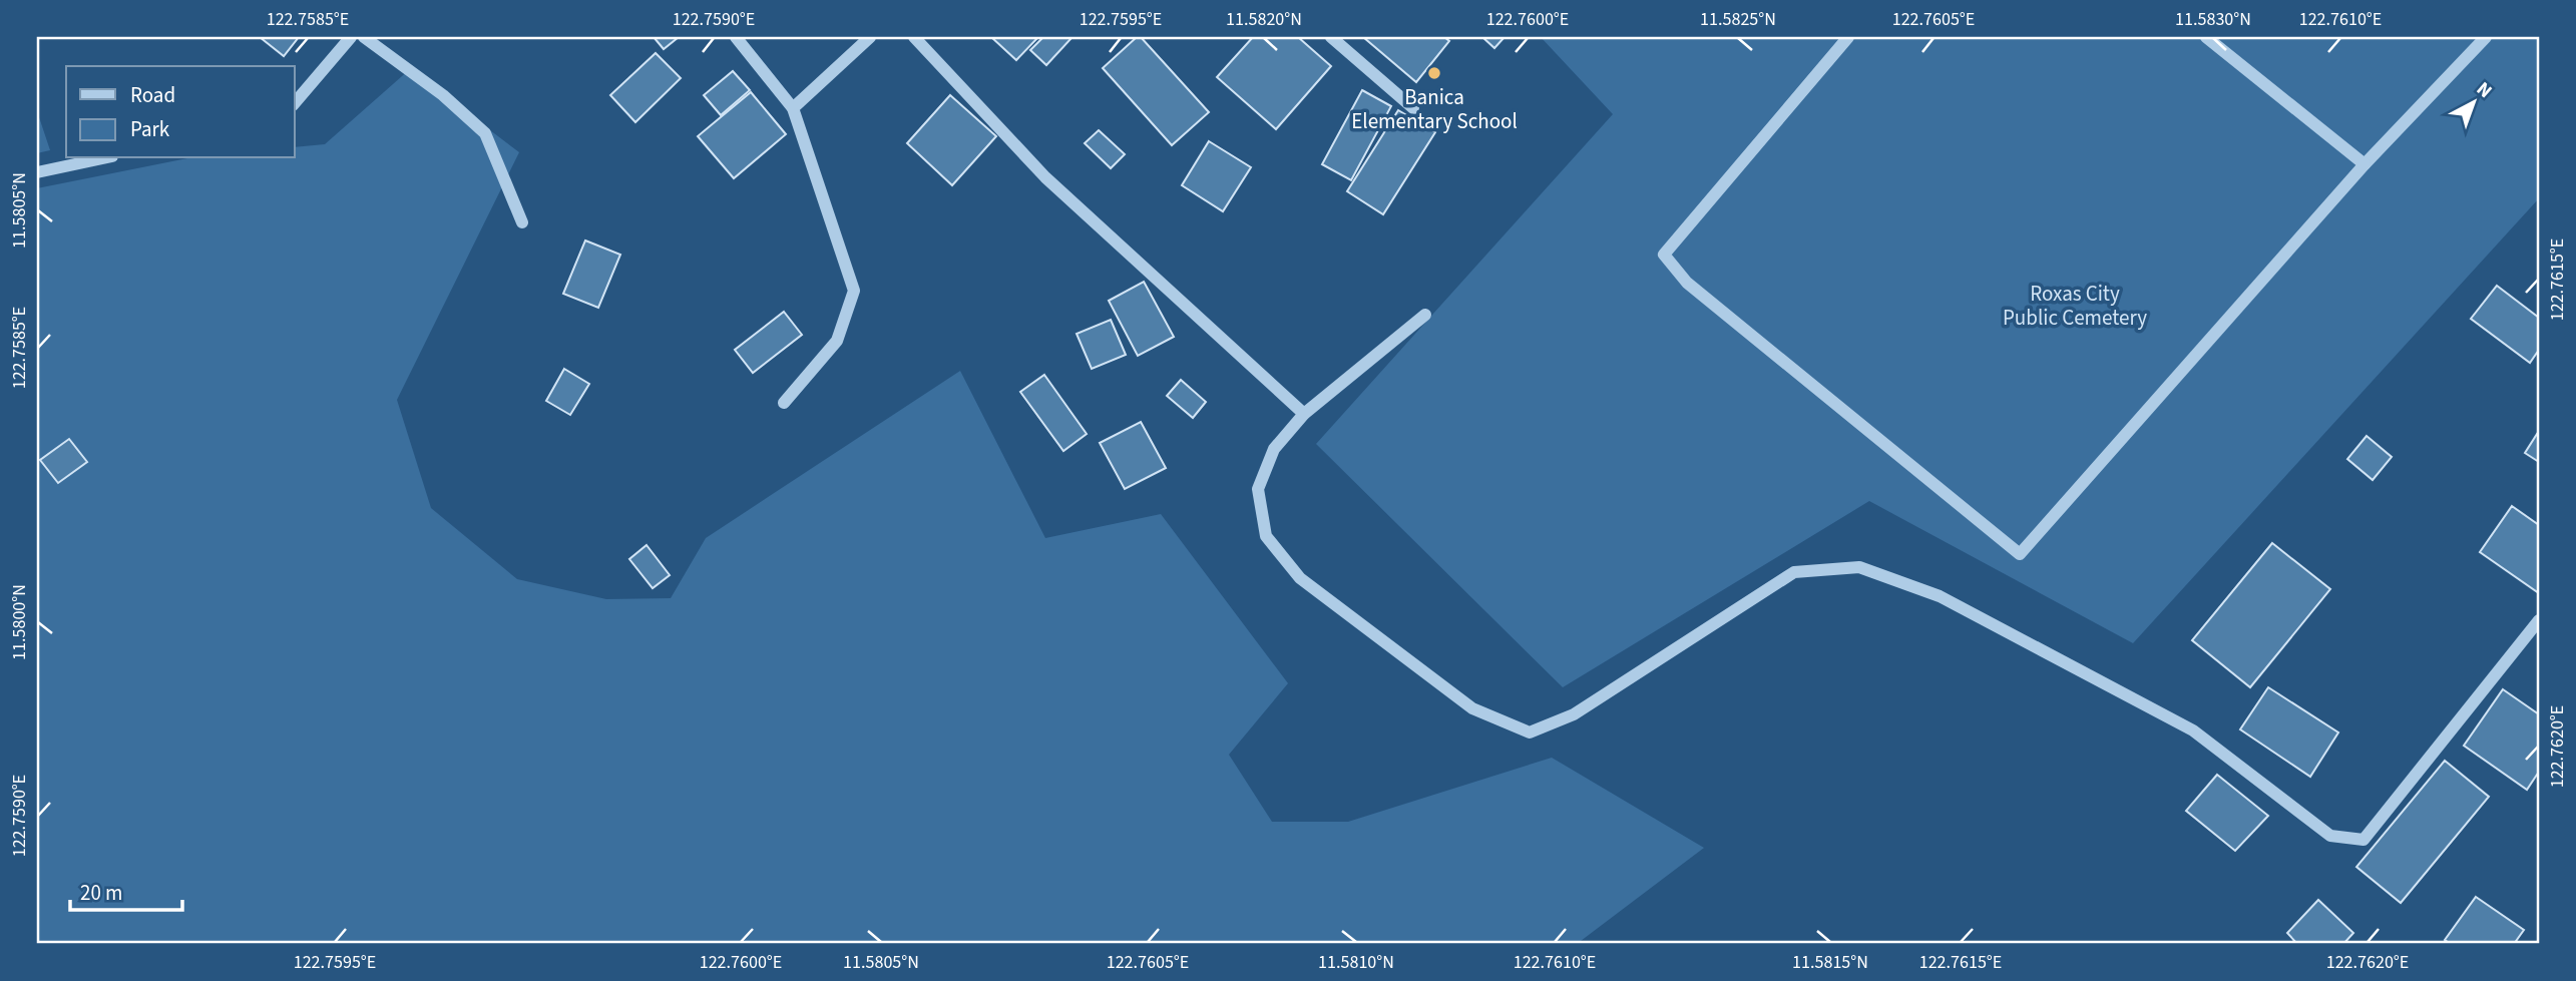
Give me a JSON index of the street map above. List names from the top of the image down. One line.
{"parks":["Roxas City Public Cemetery"],"places":["Banica Elementary School"],"legend":["Road","Park"],"scale_bar":"20 m","north":"top right","coordinates":["122.7585°E","122.7590°E","122.7595°E","11.5820°N","122.7600°E","11.5825°N","122.7605°E","11.5830°N","122.7610°E","11.5805°N","122.7615°E","11.5800°N","122.7620°E","11.5810°N","11.5815°N"]}
